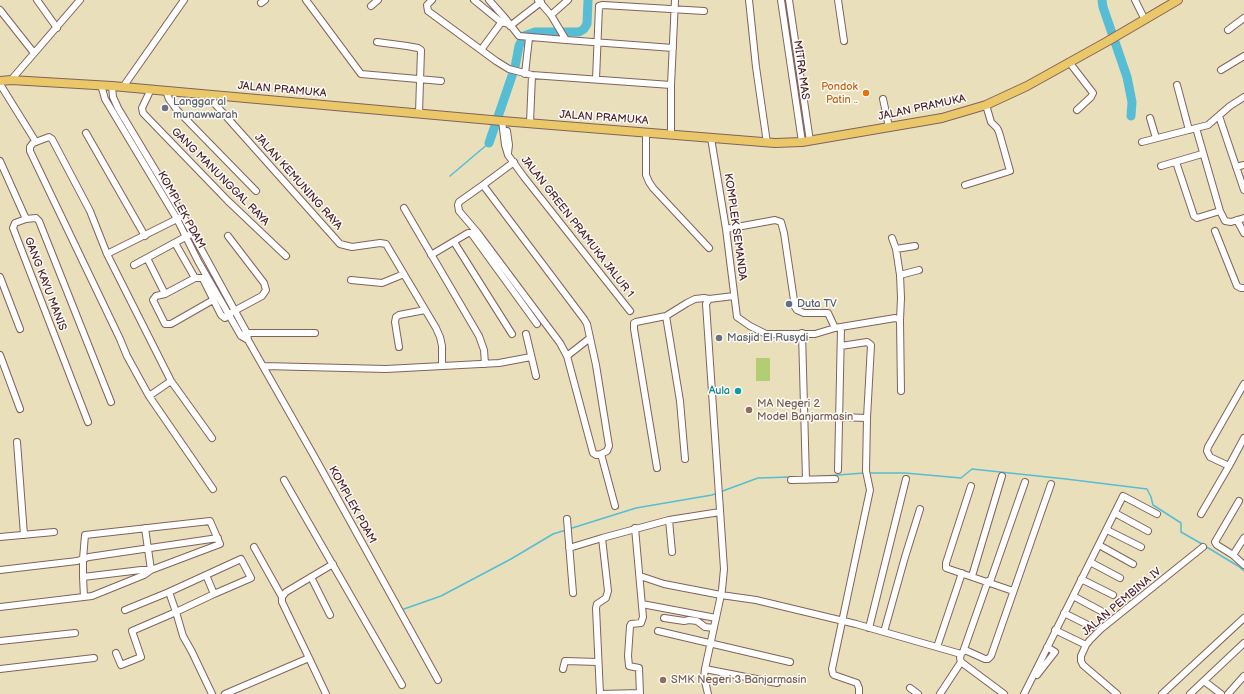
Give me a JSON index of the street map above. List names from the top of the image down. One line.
{"streets":{"main road":["JALAN PRAMUKA"],"street":["MITRA MAS","GANG MANUNGGAL RAYA","JALAN KEMUNING RAYA","KOMPLEK PDAM","JALAN GREEN PRAMUKA JALUR 1","KOMPLEK SEMANDA","GANG KAYU MANIS","JALAN PEMBINA IV"]},"crossings":[["MITRA MAS","JALAN PRAMUKA"],["JALAN PRAMUKA","GANG MANUNGGAL RAYA"],["JALAN PRAMUKA","JALAN KEMUNING RAYA"],["JALAN PRAMUKA","KOMPLEK PDAM"],["JALAN PRAMUKA","JALAN GREEN PRAMUKA JALUR 1"],["JALAN PRAMUKA","KOMPLEK SEMANDA"]],"places":["Pondok Patin ..","Langgar al munawwarah","Duta TV","Masjid El Rusydi","Aula","MA Negeri 2 Model Banjarmasin","SMK Negeri 3 Banjarmasin"]}
